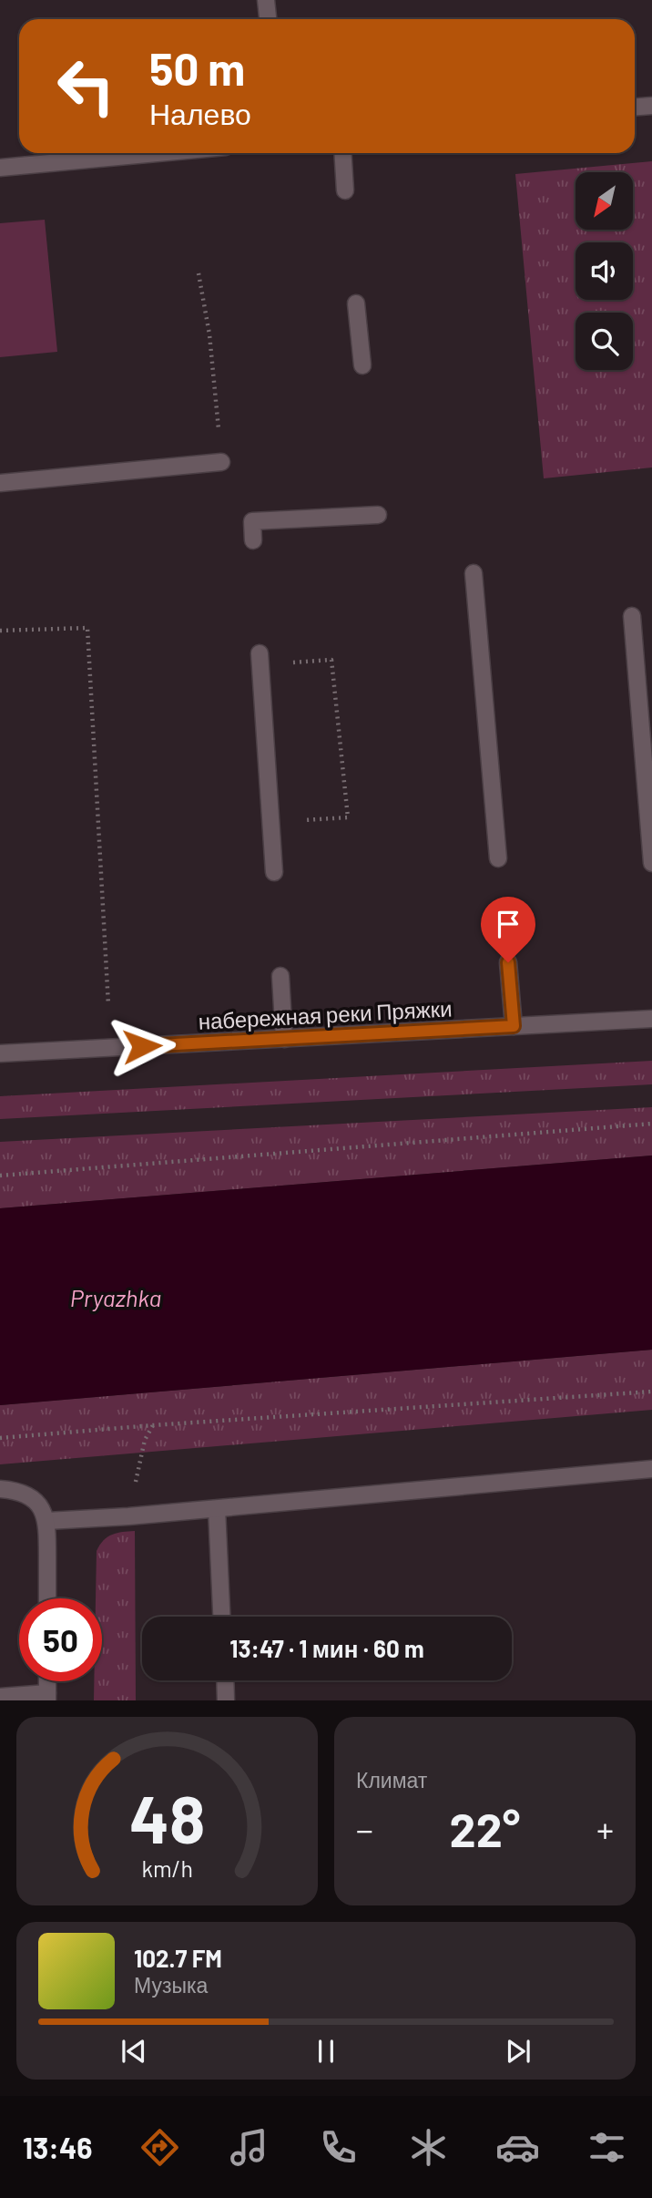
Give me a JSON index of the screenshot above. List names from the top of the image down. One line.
{"streets":{"main road":["набережная реки Пряжки"]},"water":["Pryazhka"],"north":"bottom left","page":{"turn":["50 m","Налево"],"limit":"50","trip":"13:47 · 1 мин · 60 m","tile":"Климат","heat":["−","22°","+"],"song":["102.7 FM","Музыка"],"tabs":"13:46","gauge":["48","km/h"]}}
